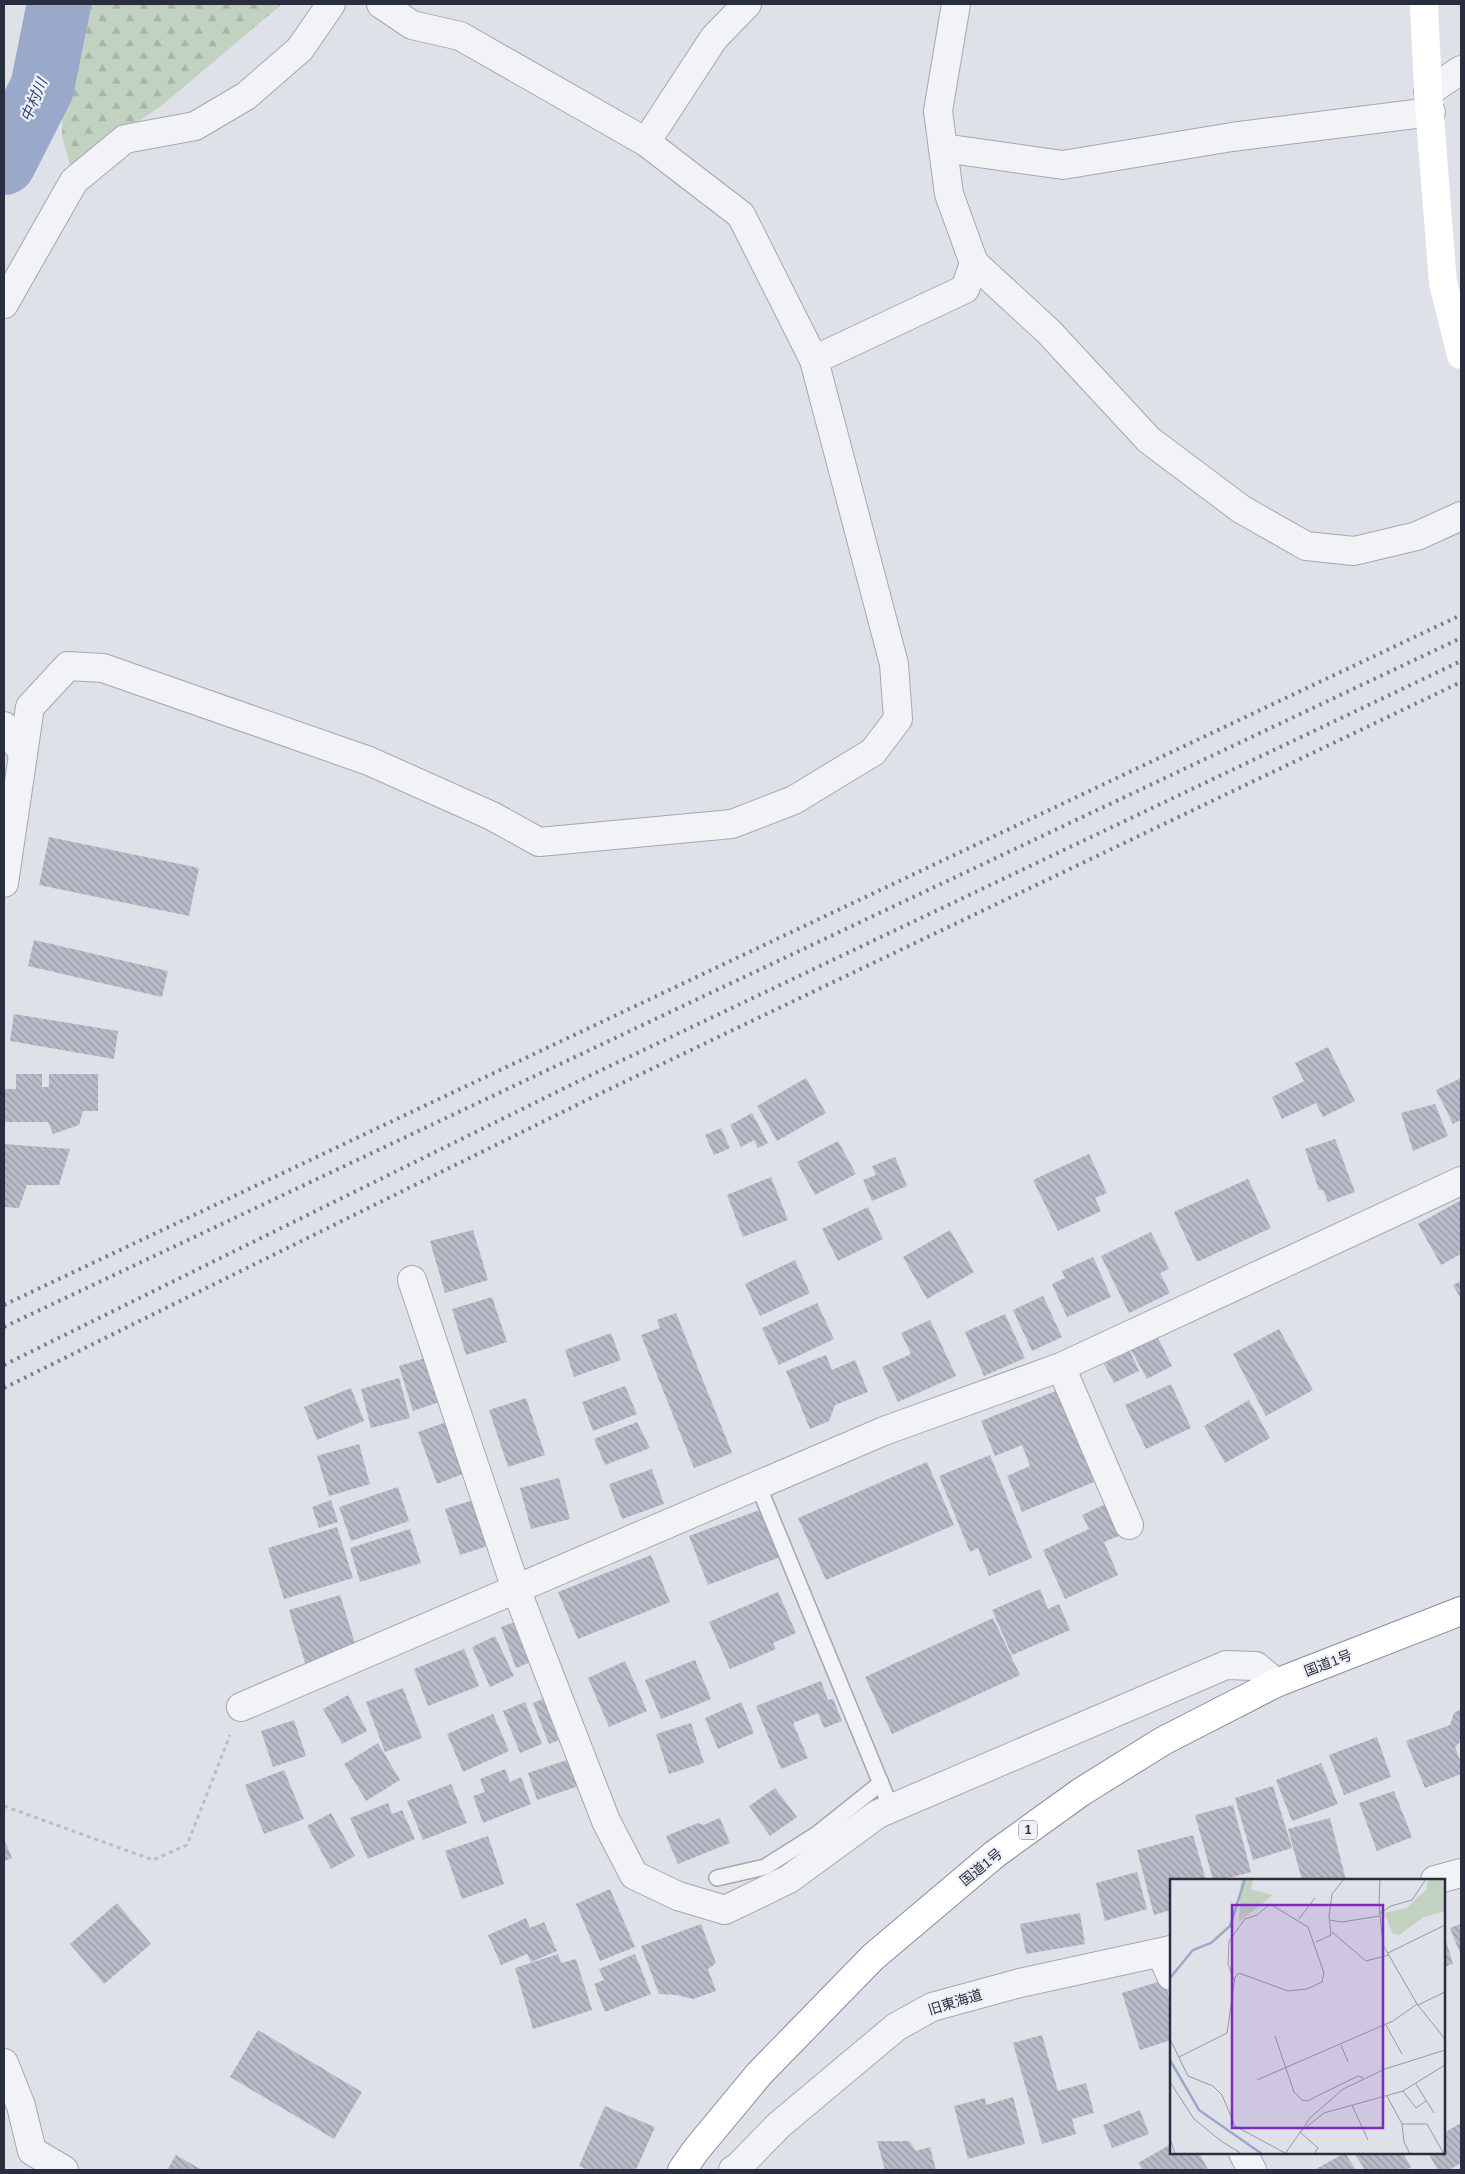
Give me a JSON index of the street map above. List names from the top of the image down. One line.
{"streets":{"main road":["国道1号","1"],"street":["旧東海道"]},"water":["中村川"]}
